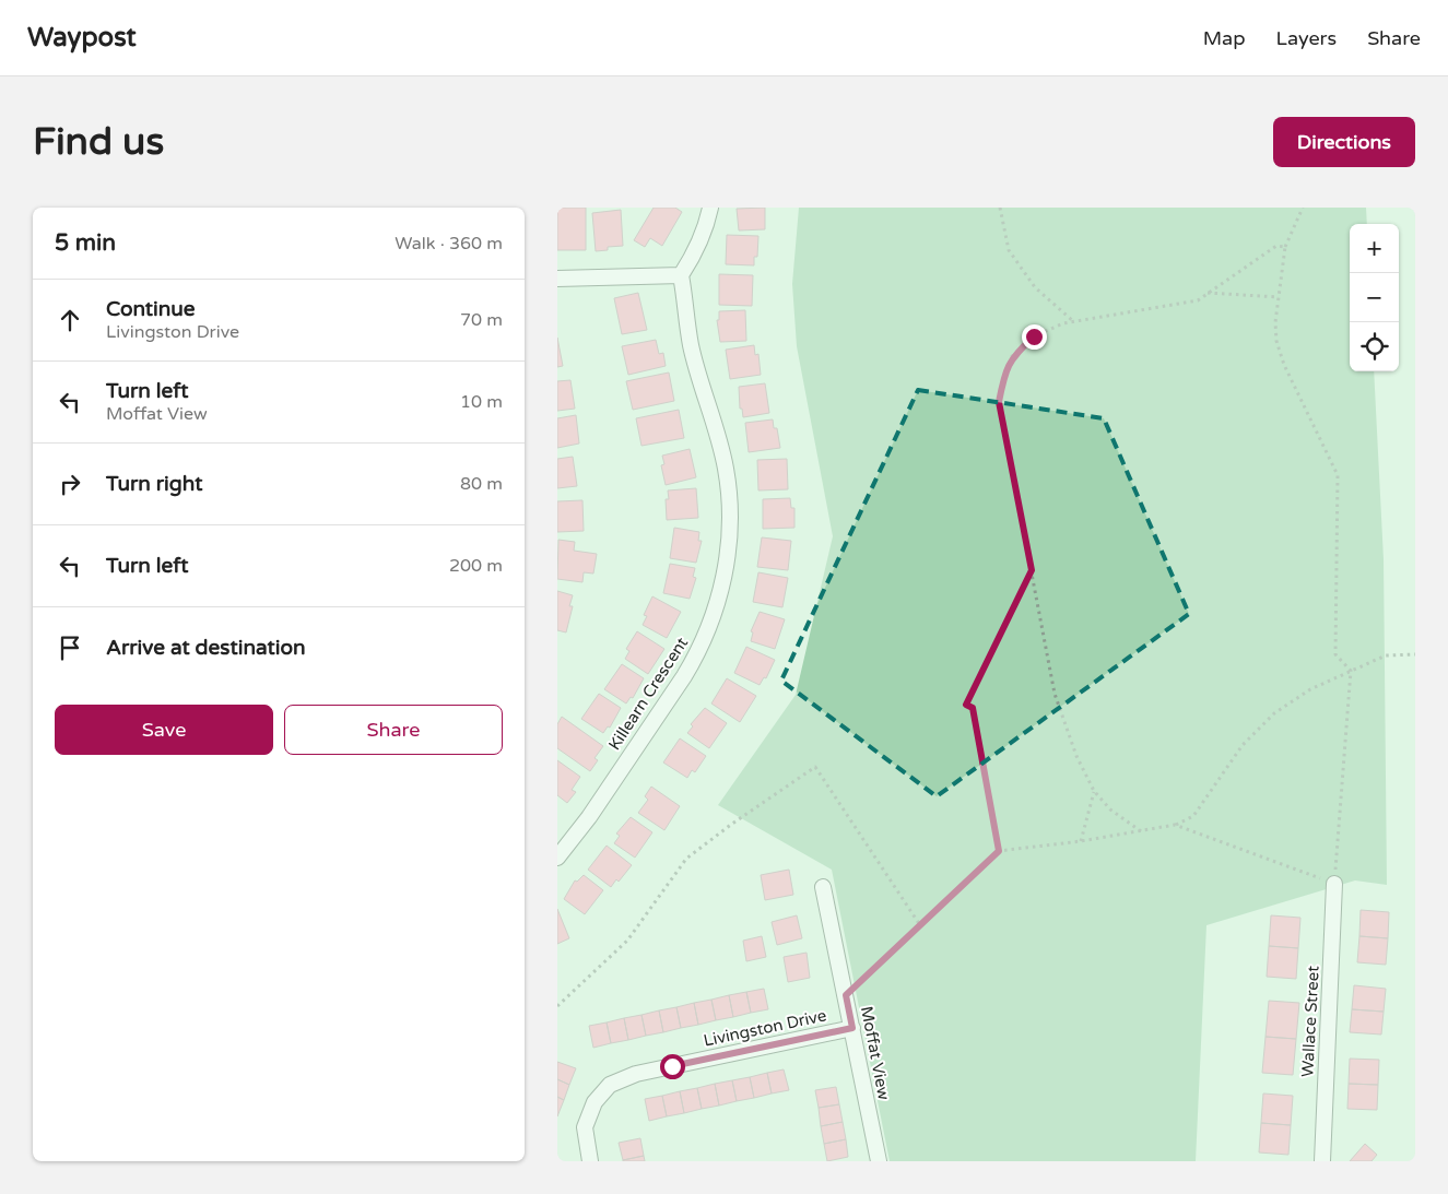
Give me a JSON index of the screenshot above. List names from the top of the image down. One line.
{"streets":{"street":["Killearn Crescent","Wallace Street","Livingston Drive","Moffat View"]},"crossings":[["Livingston Drive","Moffat View"]],"page":{"header":"Waypost","nav":["Map","Layers","Share"],"buttons":["Directions",["Save","Share"]],"title":"Find us","heading":["5 min","Walk · 360 m"],"map_buttons":["+","−"],"list":[["Continue","Livingston Drive","70 m"],["Turn left","Moffat View","10 m"],["Turn right","80 m"],["Turn left","200 m"],"Arrive at destination"]}}
